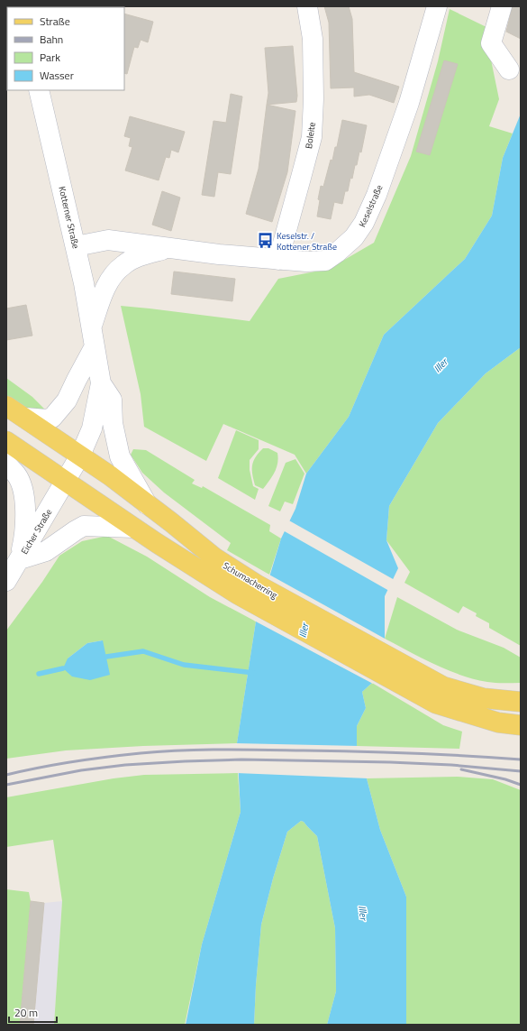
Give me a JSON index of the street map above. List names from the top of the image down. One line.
{"streets":{"main road":["Schumacherring"],"street":["Boleite","Keselstraße","Kotterner Straße","Eicher Straße"]},"crossings":[["Boleite","Keselstraße"],["Keselstraße","Kotterner Straße"],["Kotterner Straße","Eicher Straße"],["Kotterner Straße","Schumacherring"],["Eicher Straße","Schumacherring"]],"water":["Iller"],"places":{"bus stop":["Keselstr. / Kottener Straße"]},"legend":["Straße","Bahn","Park","Wasser"],"scale_bar":"20 m"}
